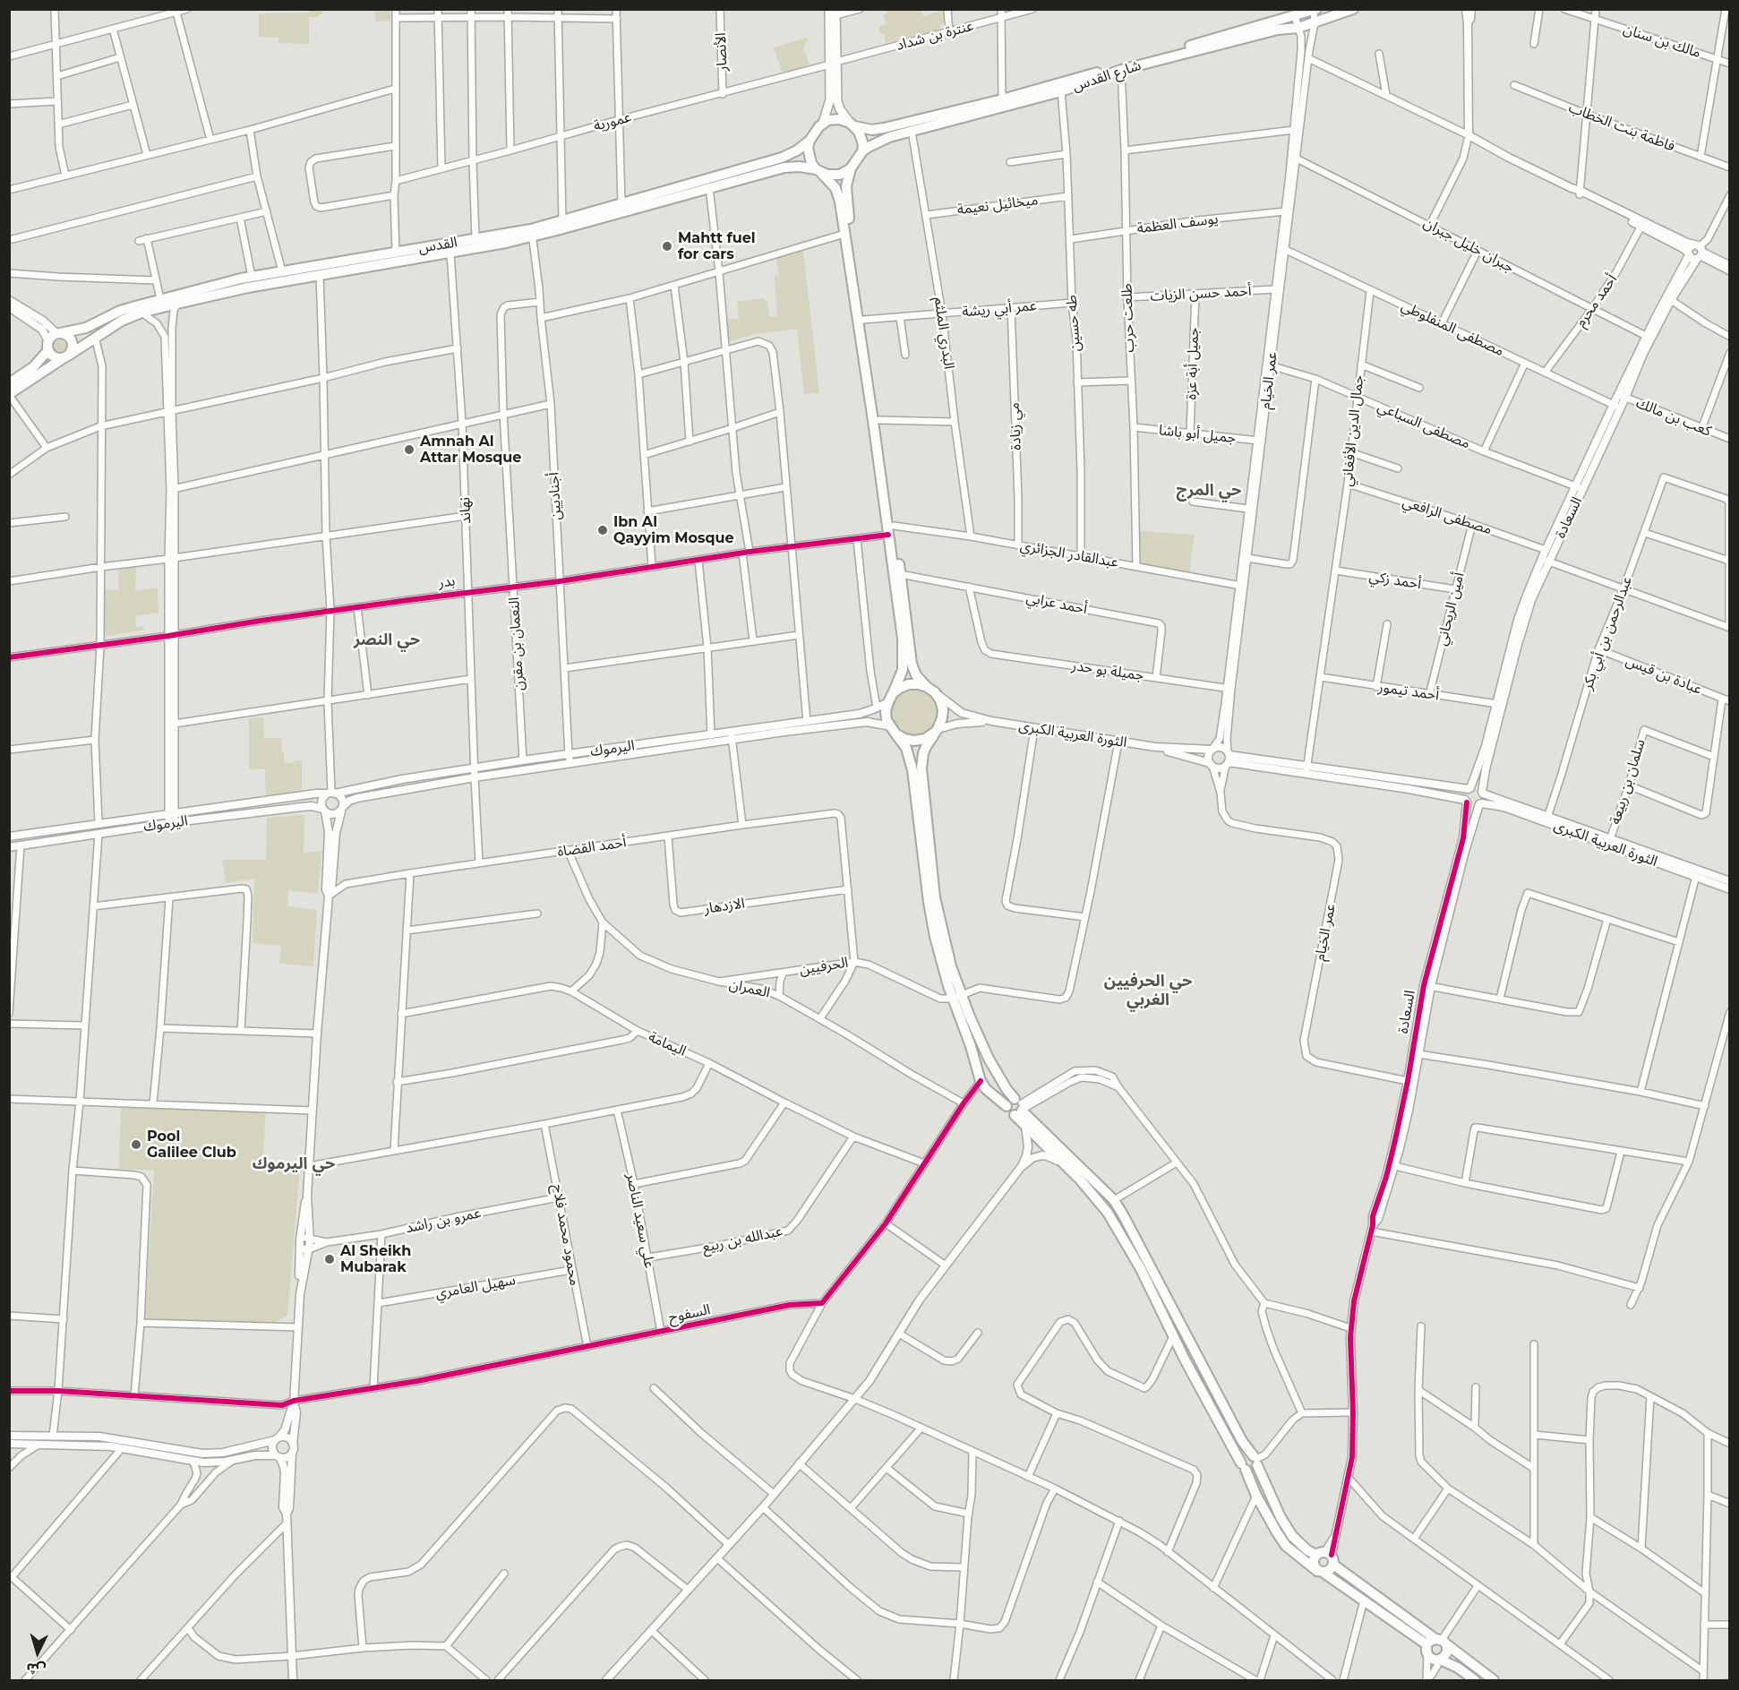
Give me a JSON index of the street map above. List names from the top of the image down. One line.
{"streets":{"main road":["شارع القدس","القدس"],"street":["عنترة بن شداد","مالك بن سنان","الأنصار","عمورية","فاطمة بنت الخطاب","ميخائيل نعيمة","يوسف العظمة","جبران خليل جبران","أحمد حسن الزيات","أحمد محرم","عمر أبي ريشة","طلعت حرب","طه حسين","مصطفى المنفلوطي","البدري الملثم","جميل أبة عزة","عمر الخيام","كعب بن مالك","مصطفى السباعي","مي زيادة","جمال الدين الأفغاني","جميل أبو باشا","أجناديين","نهاند","مصطفى الرافعي","السعادة","عبدالقادر الجزائري","أحمد زكي","بدر","أحمد عرابي","أمين الريحاني","عبدالرحمن بن أبي بكر","النعمان بن مقرن","جميلة بو حدر","عبادة بن قيس","أحمد تيمور","الثورة العربية الكبرى","اليرموك","سلمان بن ربيعة","أحمد القضاة","الازدهار","الحرفيين","العمران","اليمامة","عمرو بن راشد","علي سعيد الناصر","محمود محمد فلاح","عبدالله بن ربيع","سهيل العامري","السفوح"]},"crossings":[["عنترة بن شداد","عمورية"],["الأنصار","عمورية"],["شارع القدس","القدس"],["شارع القدس","طلعت حرب"],["شارع القدس","طه حسين"],["شارع القدس","البدري الملثم"],["شارع القدس","عمر الخيام"],["ميخائيل نعيمة","طه حسين"],["ميخائيل نعيمة","البدري الملثم"],["يوسف العظمة","طلعت حرب"],["يوسف العظمة","طه حسين"],["يوسف العظمة","عمر الخيام"],["القدس","أجناديين"],["القدس","نهاند"],["جبران خليل جبران","أحمد محرم"],["جبران خليل جبران","عمر الخيام"],["جبران خليل جبران","السعادة"],["أحمد حسن الزيات","طلعت حرب"],["أحمد حسن الزيات","جميل أبة عزة"],["أحمد حسن الزيات","عمر الخيام"],["أحمد محرم","مصطفى المنفلوطي"],["عمر أبي ريشة","طه حسين"],["عمر أبي ريشة","البدري الملثم"],["عمر أبي ريشة","مي زيادة"],["طلعت حرب","جميل أبو باشا"],["طلعت حرب","عبدالقادر الجزائري"],["طه حسين","عبدالقادر الجزائري"],["مصطفى المنفلوطي","عمر الخيام"],["مصطفى المنفلوطي","جمال الدين الأفغاني"],["مصطفى المنفلوطي","السعادة"],["البدري الملثم","عبدالقادر الجزائري"],["جميل أبة عزة","جميل أبو باشا"],["عمر الخيام","مصطفى السباعي"],["عمر الخيام","جميل أبو باشا"],["عمر الخيام","السعادة"],["عمر الخيام","عبدالقادر الجزائري"],["عمر الخيام","جميلة بو حدر"],["عمر الخيام","الثورة العربية الكبرى"],["كعب بن مالك","السعادة"],["مصطفى السباعي","جمال الدين الأفغاني"],["مصطفى السباعي","السعادة"],["مي زيادة","عبدالقادر الجزائري"],["جمال الدين الأفغاني","مصطفى الرافعي"],["جمال الدين الأفغاني","أحمد زكي"],["جمال الدين الأفغاني","أحمد تيمور"],["أجناديين","بدر"],["أجناديين","النعمان بن مقرن"],["أجناديين","اليرموك"],["نهاند","بدر"],["نهاند","اليرموك"],["نهاند","أحمد القضاة"],["مصطفى الرافعي","السعادة"],["مصطفى الرافعي","أمين الريحاني"],["السعادة","أحمد تيمور"],["السعادة","الثورة العربية الكبرى"],["أحمد زكي","أمين الريحاني"],["بدر","النعمان بن مقرن"],["أحمد عرابي","جميلة بو حدر"],["أمين الريحاني","أحمد تيمور"],["عبدالرحمن بن أبي بكر","عبادة بن قيس"],["عبدالرحمن بن أبي بكر","الثورة العربية الكبرى"],["النعمان بن مقرن","اليرموك"],["الثورة العربية الكبرى","اليرموك"],["الثورة العربية الكبرى","سلمان بن ربيعة"],["أحمد القضاة","الازدهار"],["أحمد القضاة","العمران"],["الحرفيين","العمران"],["اليمامة","عبدالله بن ربيع"],["عمرو بن راشد","محمود محمد فلاح"],["علي سعيد الناصر","عبدالله بن ربيع"],["علي سعيد الناصر","السفوح"],["محمود محمد فلاح","سهيل العامري"],["محمود محمد فلاح","السفوح"]],"districts":["حي المرج","حي النصر","حي الحرفيين الغربي","حي اليرموك"],"places":["Mahtt fuel for cars","Amnah Al Attar Mosque","Ibn Al Qayyim Mosque","Pool Galilee Club","Al Sheikh Mubarak"],"north":"bottom"}
